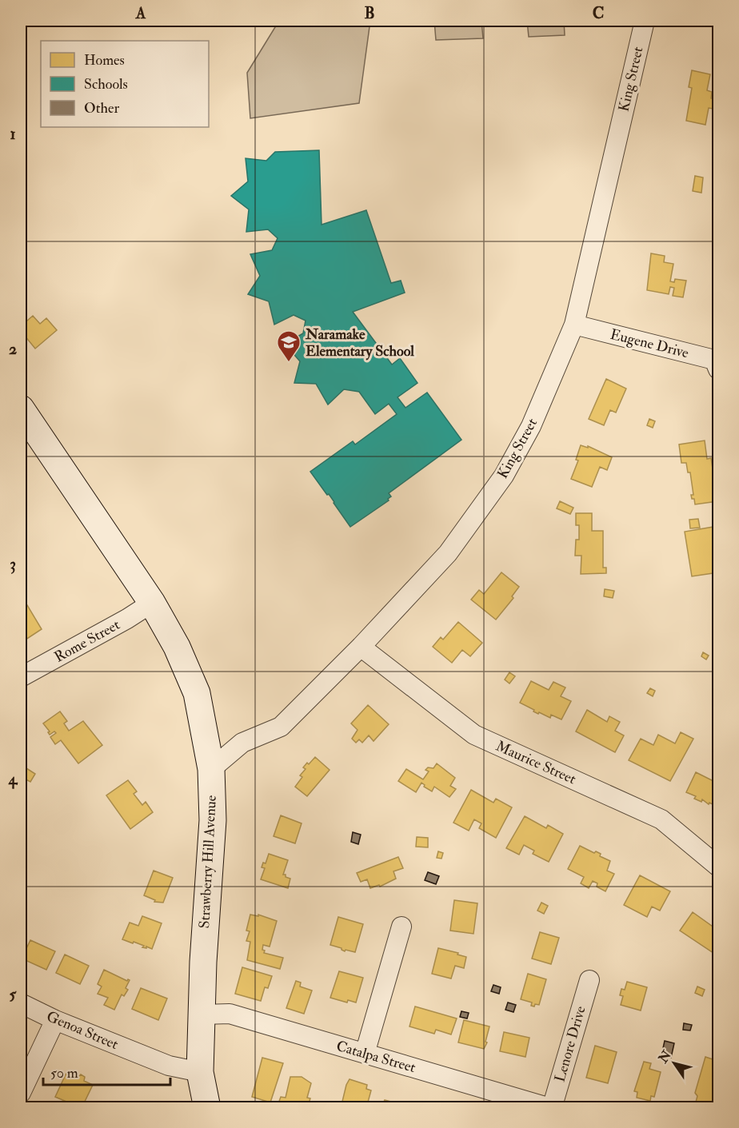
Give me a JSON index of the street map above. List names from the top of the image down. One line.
{"streets":{"main road":["Strawberry Hill Avenue"],"street":["King Street","Eugene Drive","Rome Street","Maurice Street","Genoa Street","Lenore Drive","Catalpa Street"]},"crossings":[["King Street","Eugene Drive"],["King Street","Maurice Street"],["King Street","Strawberry Hill Avenue"],["Rome Street","Strawberry Hill Avenue"],["Strawberry Hill Avenue","Genoa Street"],["Strawberry Hill Avenue","Catalpa Street"],["Lenore Drive","Catalpa Street"]],"places":{"school or university":["Naramake Elementary School"]},"legend":["Homes","Schools","Other"],"scale_bar":"50 m","north":"top left","grid":{"columns":["A","B","C"],"rows":["1","2","3","4","5"]}}
